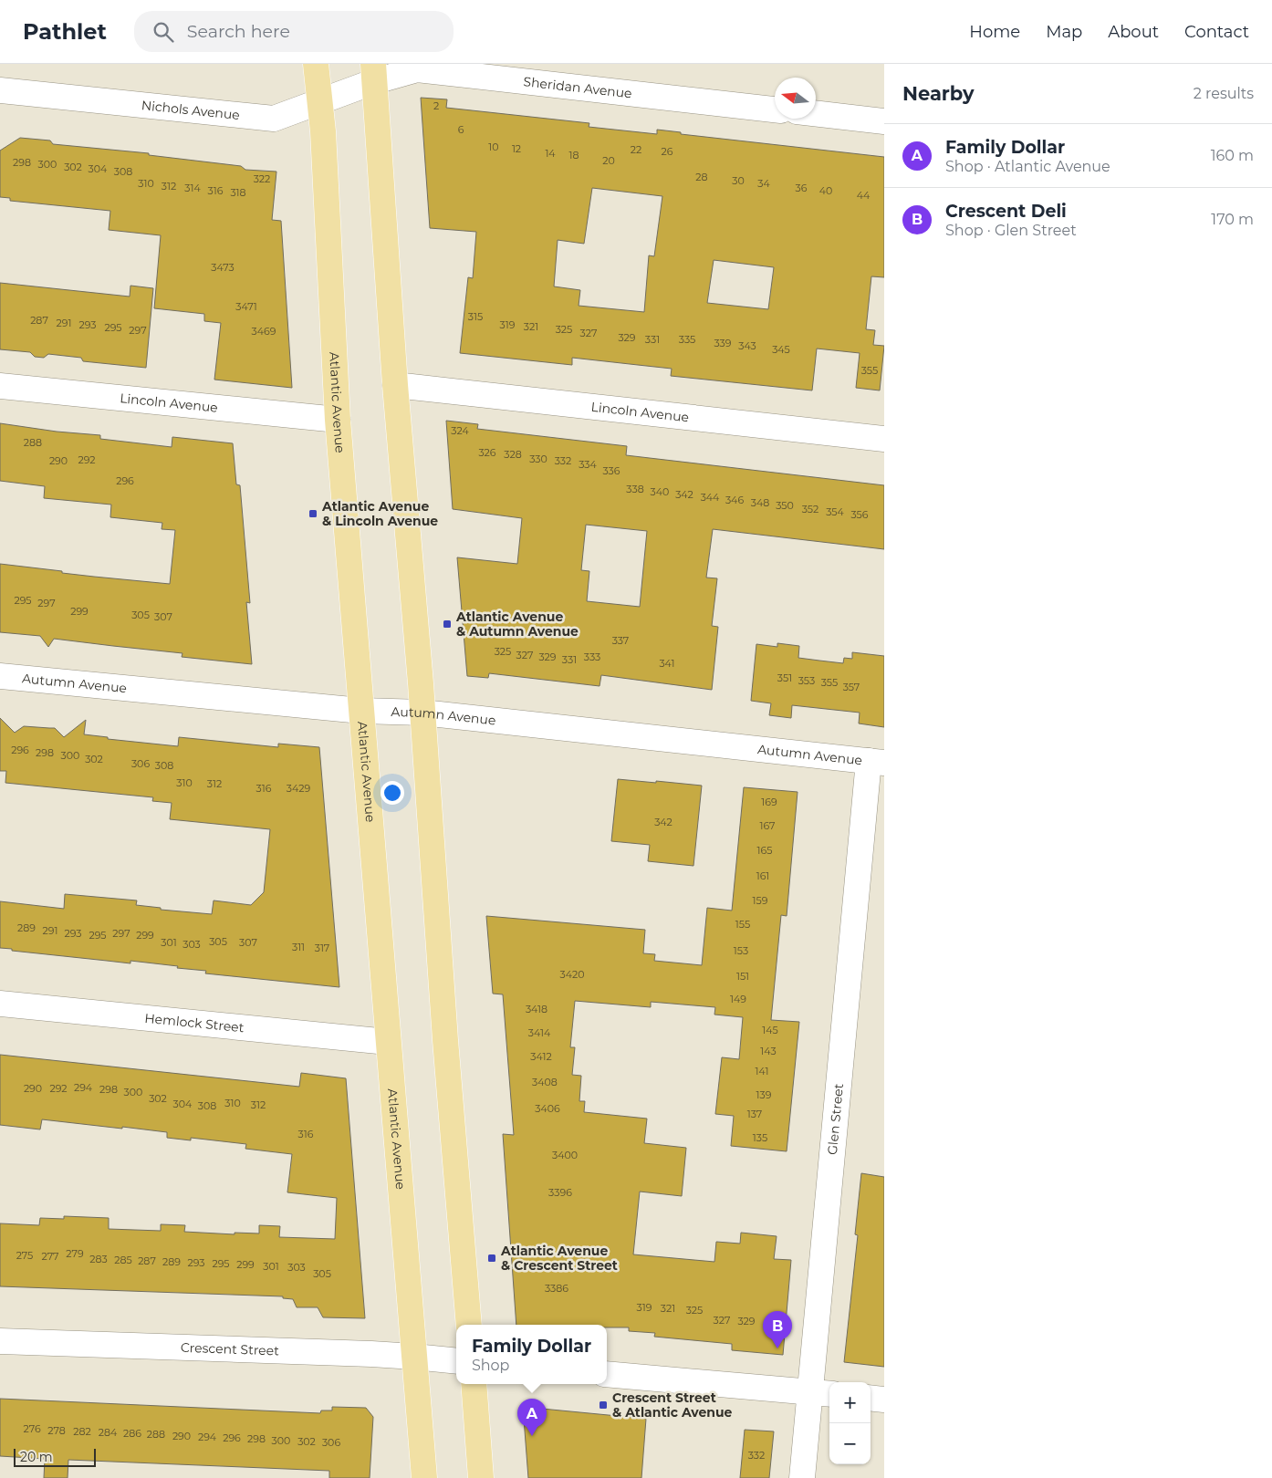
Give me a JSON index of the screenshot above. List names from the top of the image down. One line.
{"streets":{"main road":["Atlantic Avenue"],"street":["Sheridan Avenue","Nichols Avenue","Lincoln Avenue","Autumn Avenue","Hemlock Street","Glen Street","Crescent Street"]},"crossings":[["Sheridan Avenue","Nichols Avenue"],["Nichols Avenue","Atlantic Avenue"],["Lincoln Avenue","Atlantic Avenue"],["Atlantic Avenue","Autumn Avenue"],["Atlantic Avenue","Hemlock Street"],["Atlantic Avenue","Crescent Street"],["Autumn Avenue","Glen Street"]],"places":{"transit":["Atlantic Avenue & Lincoln Avenue","Atlantic Avenue & Autumn Avenue","Atlantic Avenue & Crescent Street","Crescent Street & Atlantic Avenue"]},"house_numbers":["2","6","10","12","22","26","14","18","20","298","300","302","304","308","28","322","30","310","34","312","314","36","316","40","318","44","3473","3471","315","287","291","293","319","321","295","325","297","3469","327","329","331","335","339","343","345","355","324","288","326","328","330","292","290","332","334","336","296","338","340","342","344","346","348","350","352","354","356","295","297","299","305","307","337","325","327","329","333","331","341","351","353","355","357","296","298","300","302","306","308","310","312","316","3429","169","342","167","165","161","159","155","289","291","293","297","295","299","305","301","307","303","311","317","153","3420","151","149","3418","145","3414","143","3412","141","3408","294","290","292","298","300","139","302","310","304","312","308","3406","137","316","135","3400","3396","279","275","277","283","285","287","289","293","295","299","301","303","305","3386","319","321","325","327","329","276","278","282","284","286","288","290","294","296","298","300","302","306","332"],"scale_bar":"20 m","north":"left","page":{"header":"Pathlet","search":"Search here","nav":["Home","Map","About","Contact"],"heading":["Nearby","2 results"],"list":[{"mark":"A","name":"Family Dollar","note":"Shop · Atlantic Avenue","value":"160 m"},{"mark":"B","name":"Crescent Deli","note":"Shop · Glen Street","value":"170 m"}],"pins":["B","A"],"popup":["Family Dollar","Shop"],"map_buttons":["+","−"],"scale":"20 m"}}
